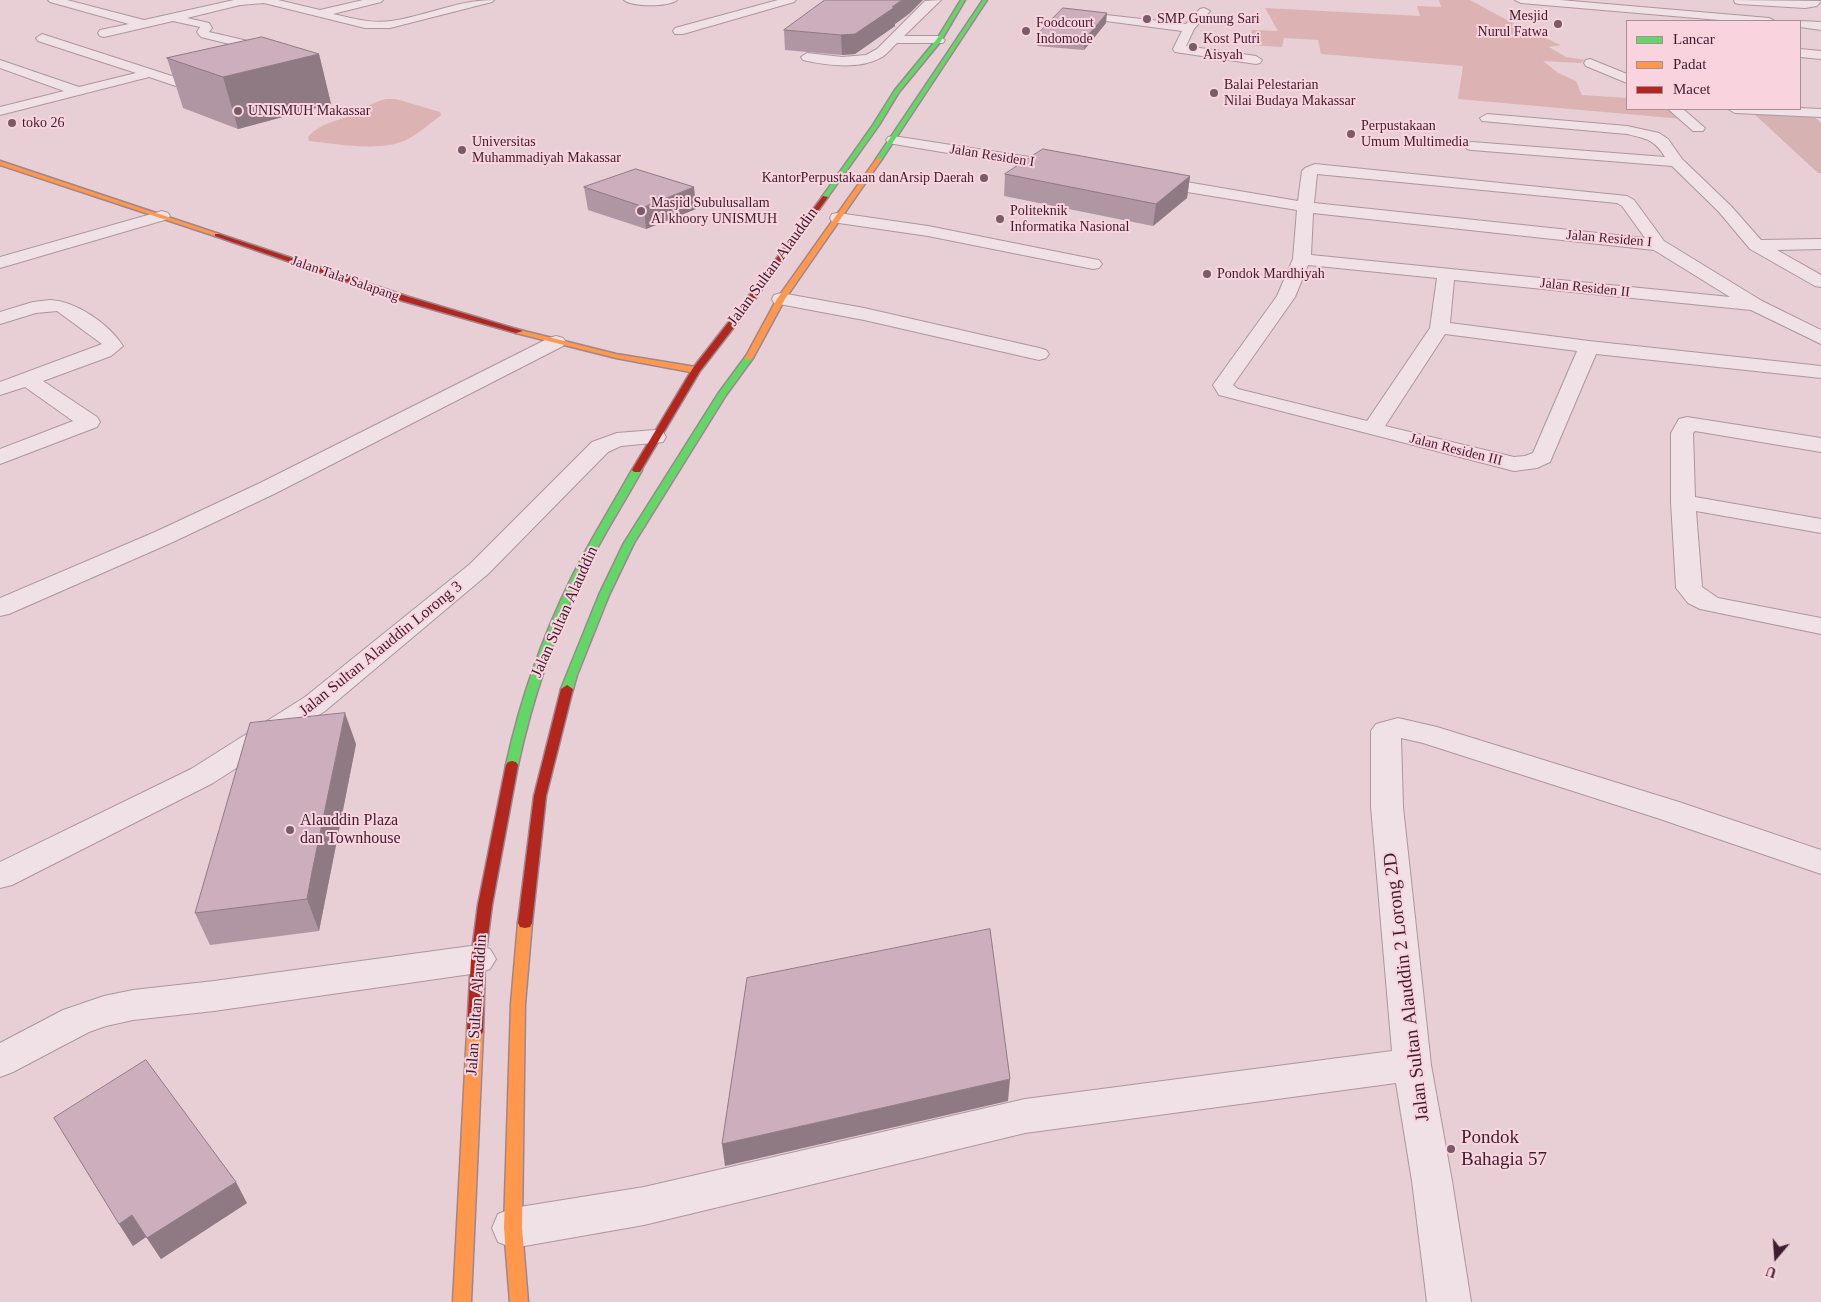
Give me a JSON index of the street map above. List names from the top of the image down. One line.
{"streets":{"main road":["Jalan Sultan Alauddin","Jalan Tala' Salapang"],"street":["Jalan Residen I","Jalan Residen II","Jalan Residen III","Jalan Sultan Alauddin Lorong 3","Jalan Sultan Alauddin 2 Lorong 2D"]},"crossings":[["Jalan Residen I","Jalan Sultan Alauddin"],["Jalan Sultan Alauddin","Jalan Tala' Salapang"],["Jalan Sultan Alauddin","Jalan Sultan Alauddin Lorong 3"]],"places":["SMP Gunung Sari","Mesjid Nurul Fatwa","Foodcourt Indomode","Kost Putri Aisyah","Balai Pelestarian Nilai Budaya Makassar","UNISMUH Makassar","toko 26","Perpustakaan Umum Multimedia","Universitas Muhammadiyah Makassar","KantorPerpustakaan danArsip Daerah","Masjid Subulusallam Al khoory UNISMUH","Politeknik Informatika Nasional","Pondok Mardhiyah","Alauddin Plaza dan Townhouse","Pondok Bahagia 57"],"legend":["Lancar","Padat","Macet"],"north":"bottom"}
